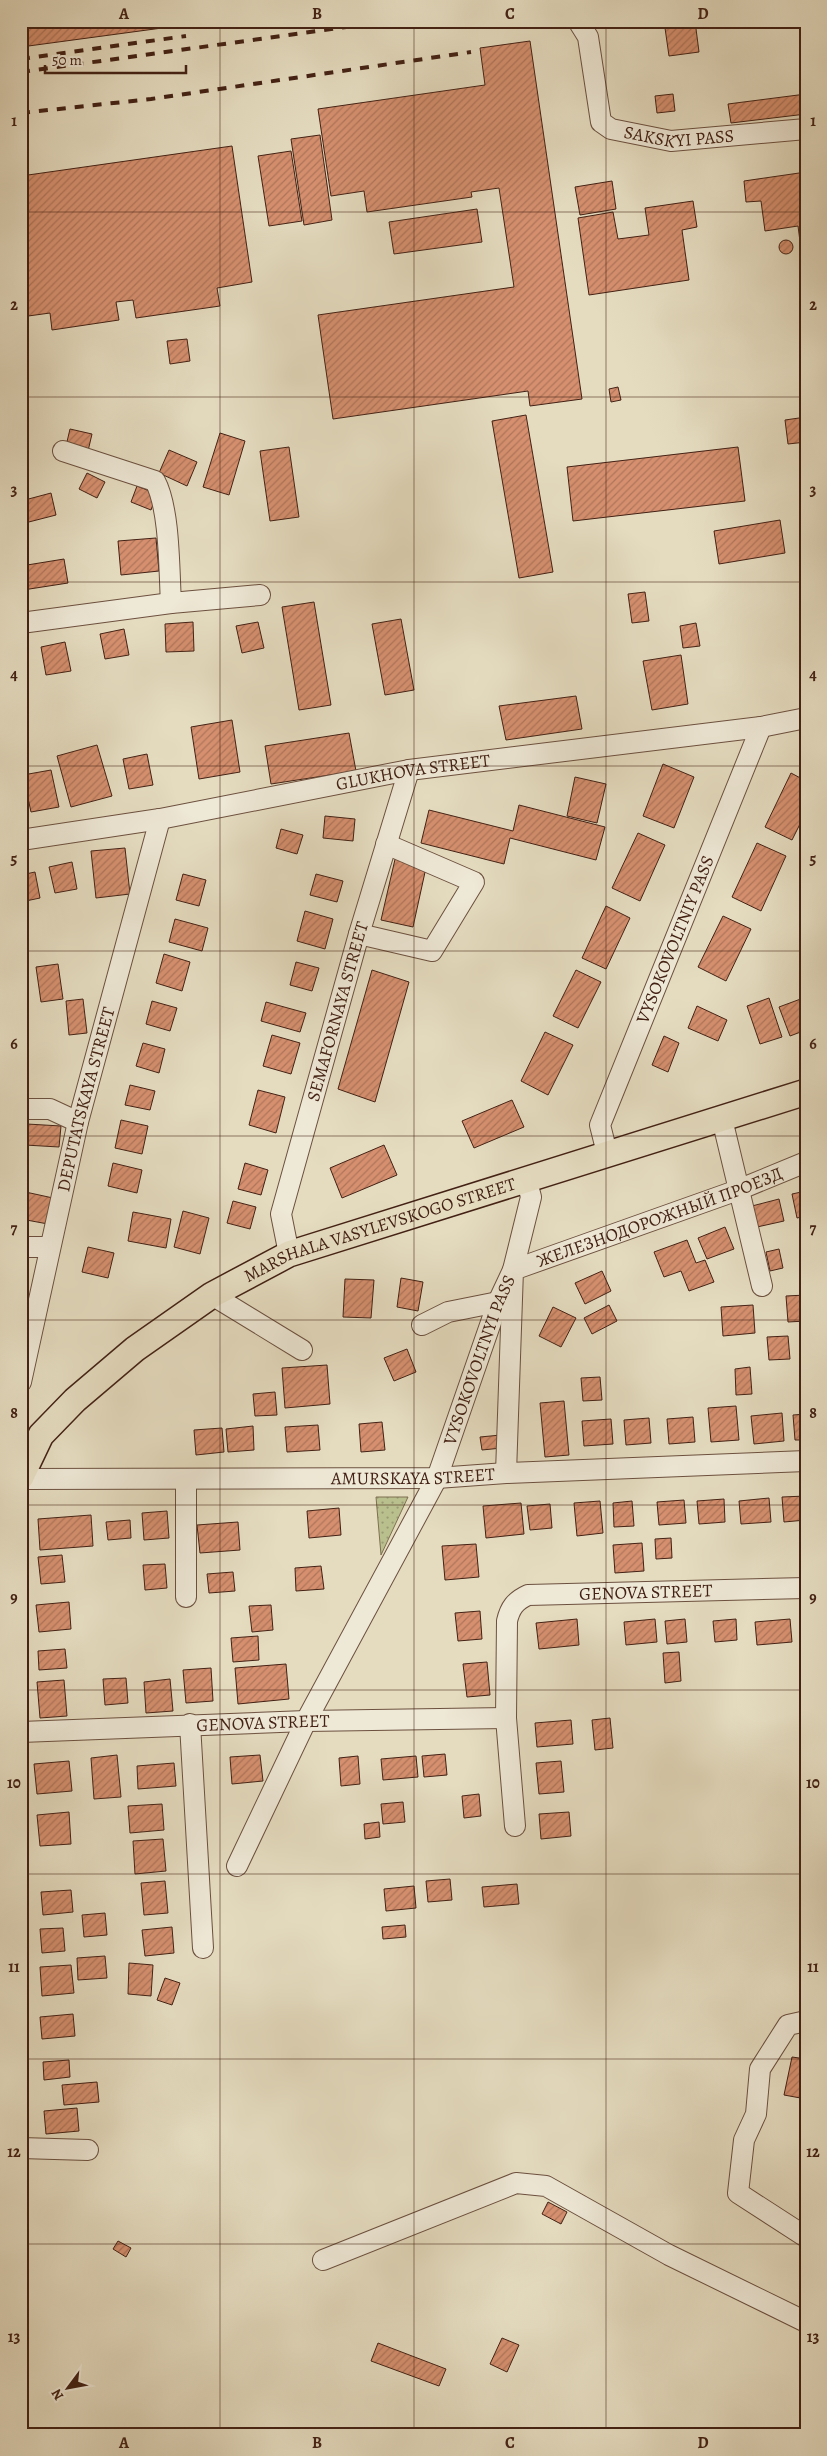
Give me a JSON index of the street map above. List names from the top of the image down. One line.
{"streets":{"main road":["MARSHALA VASYLEVSKOGO STREET"],"street":["SAKSKYI PASS","GLUKHOVA STREET","VYSOKOVOLTNIY PASS","SEMAFORNAYA STREET","DEPUTATSKAYA STREET","ЖЕЛЕЗНОДОРОЖНЫЙ ПРОЕЗД","VYSOKOVOLTNYI PASS","AMURSKAYA STREET","GENOVA STREET"]},"crossings":[["GLUKHOVA STREET","VYSOKOVOLTNIY PASS"],["GLUKHOVA STREET","SEMAFORNAYA STREET"],["GLUKHOVA STREET","DEPUTATSKAYA STREET"],["VYSOKOVOLTNIY PASS","MARSHALA VASYLEVSKOGO STREET"],["SEMAFORNAYA STREET","MARSHALA VASYLEVSKOGO STREET"],["ЖЕЛЕЗНОДОРОЖНЫЙ ПРОЕЗД","VYSOKOVOLTNYI PASS"],["MARSHALA VASYLEVSKOGO STREET","VYSOKOVOLTNYI PASS"],["MARSHALA VASYLEVSKOGO STREET","AMURSKAYA STREET"],["VYSOKOVOLTNYI PASS","AMURSKAYA STREET"],["VYSOKOVOLTNYI PASS","GENOVA STREET"]],"scale_bar":"50 m","north":"bottom left","grid":{"columns":["A","B","C","D"],"rows":["1","2","3","4","5","6","7","8","9","10","11","12","13"]}}
